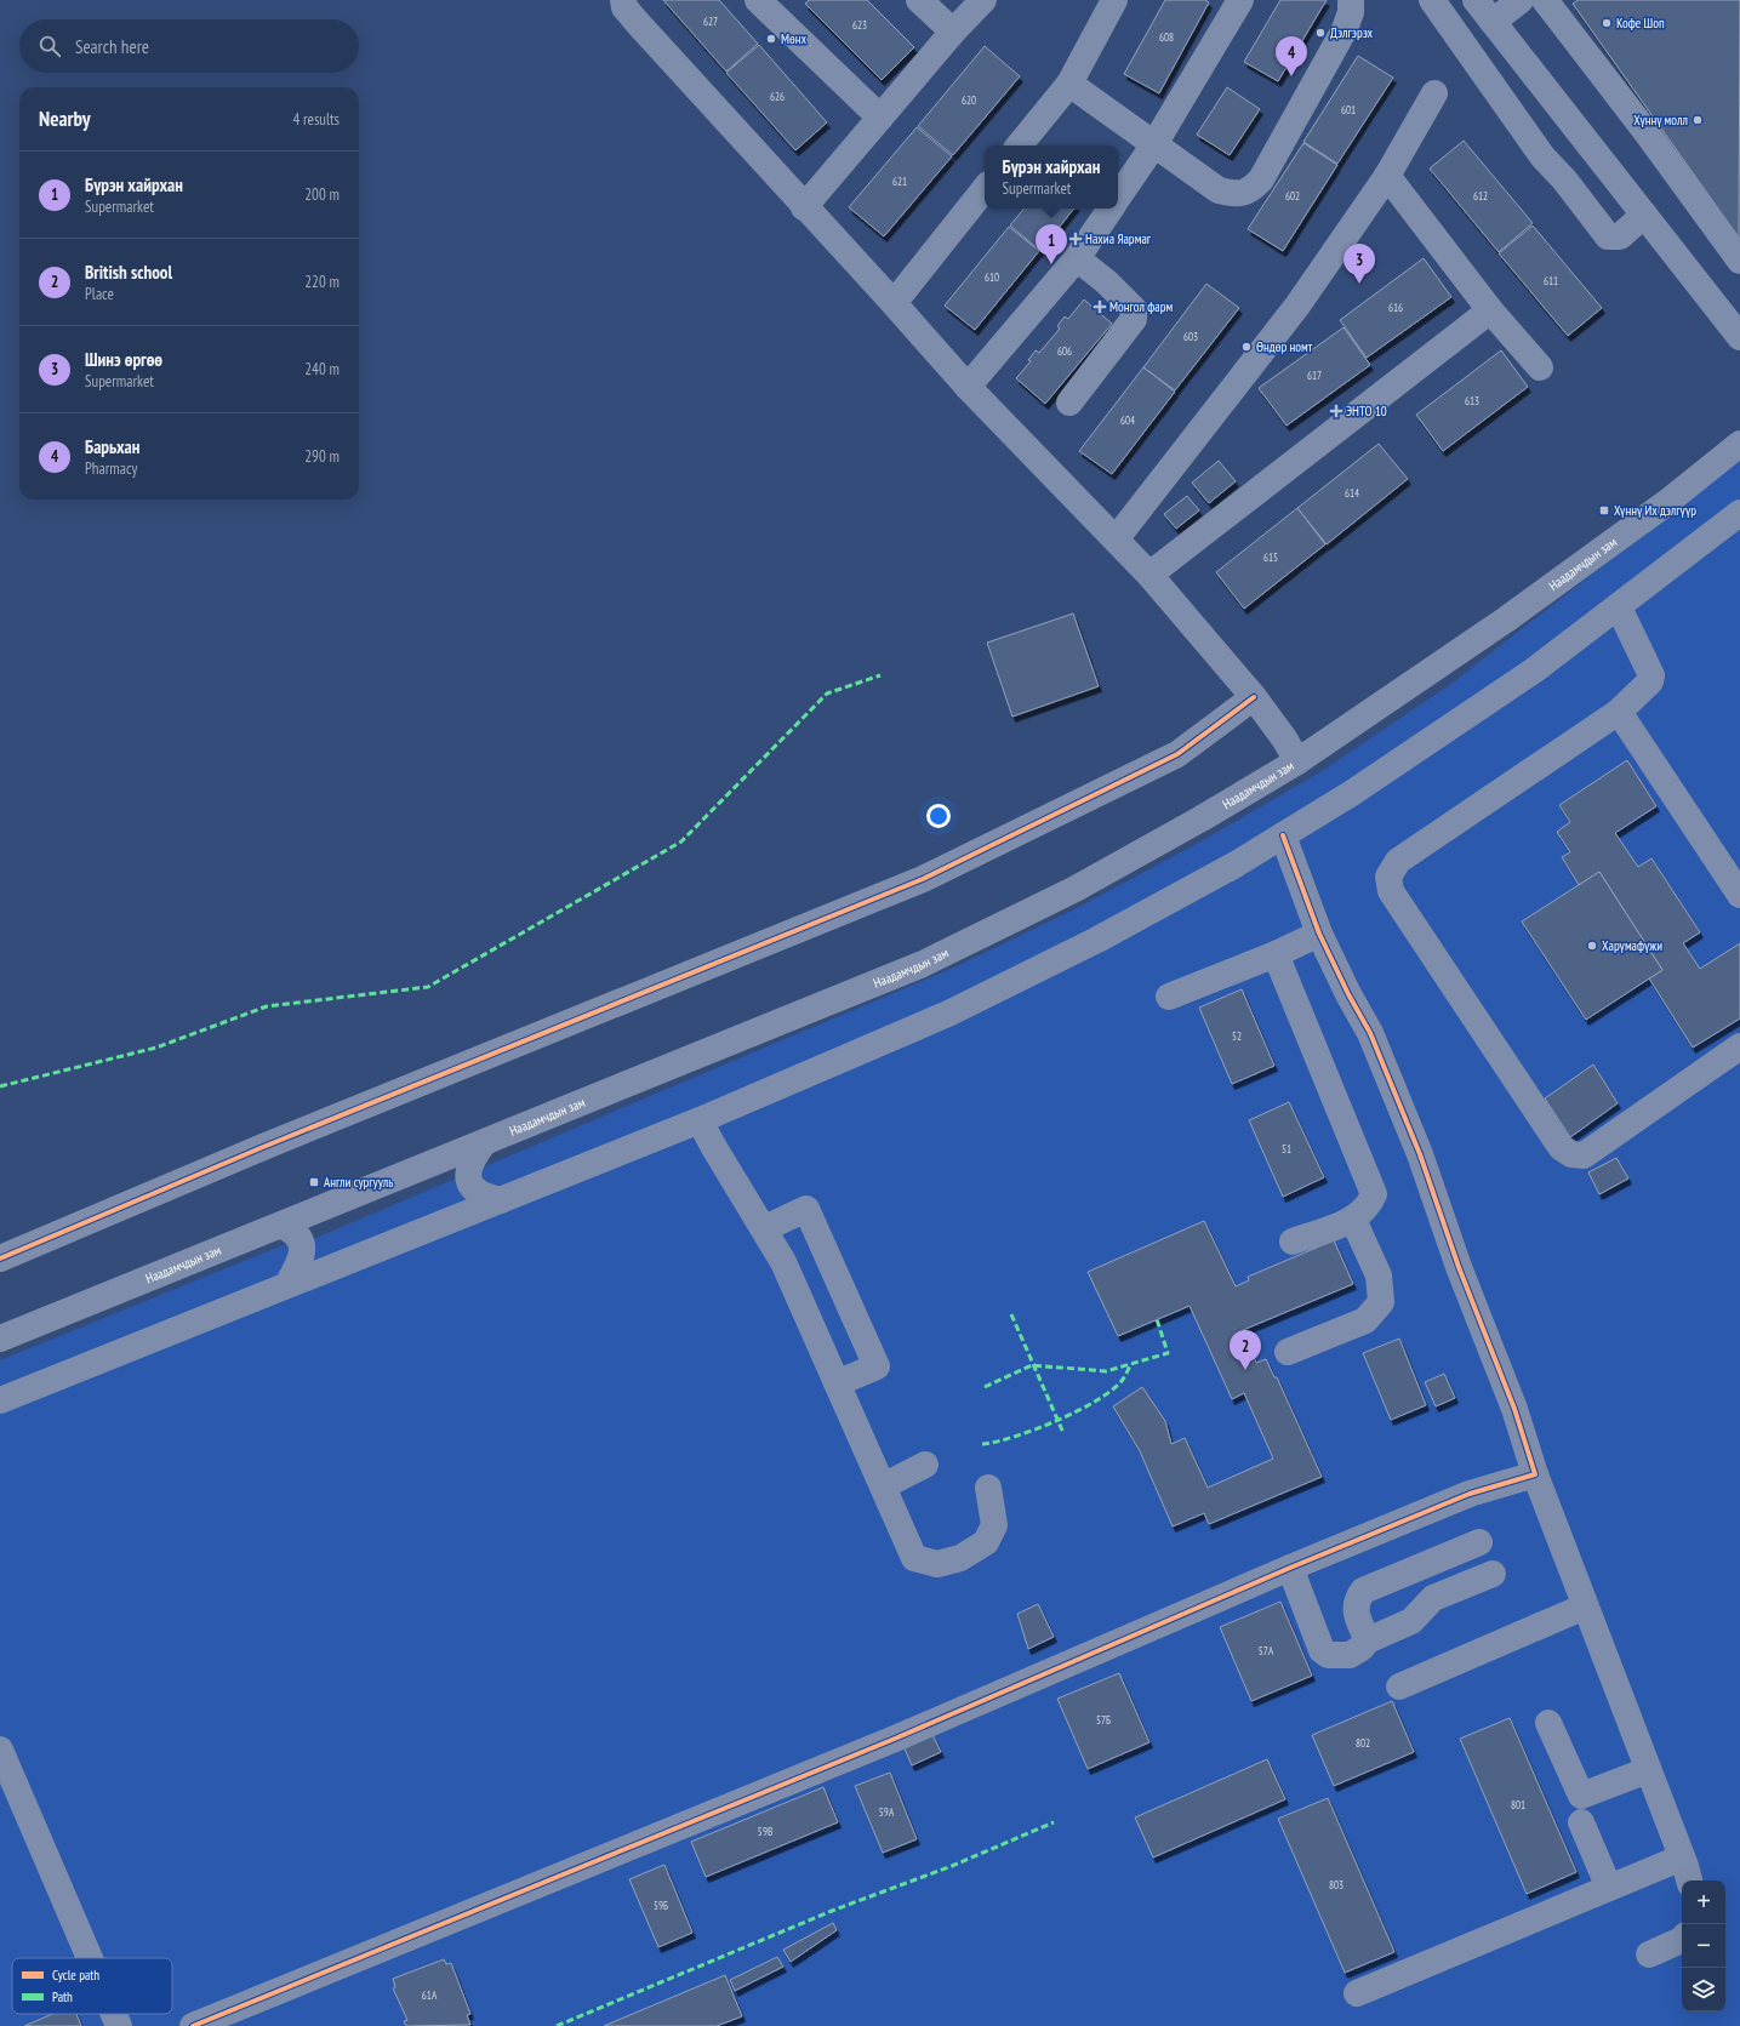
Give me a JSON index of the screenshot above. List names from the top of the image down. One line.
{"streets":{"main road":["Наадамчдын зам"]},"places":{"other":["Кофе Шоп","Дэлгэрэх","Мөнх","Хүннү молл","Өндөр номт","Харүмафүжи"],"health":["Нахиа Яармаг","Монгол фарм","ЭНТО 10"],"transit":["Хүннү Их дэлгүүр","Англи сургууль"]},"house_numbers":["627","623","608","626","620","601","621","602","612","610","611","616","603","606","617","613","604","614","615","52","51","57А","57Б","802","801","59А","59В","803","59Б","61А"],"legend":["Cycle path","Path"],"page":{"search":"Search here","pins":["4","1","3","2"],"heading":["Nearby","4 results"],"popup":["Бүрэн хайрхан","Supermarket"],"list":[{"mark":"1","name":"Бүрэн хайрхан","note":"Supermarket","value":"200 m"},{"mark":"2","name":"British school","note":"Place","value":"220 m"},{"mark":"3","name":"Шинэ өргөө","note":"Supermarket","value":"240 m"},{"mark":"4","name":"Барьхан","note":"Pharmacy","value":"290 m"}],"map_buttons":["+","−"]}}
